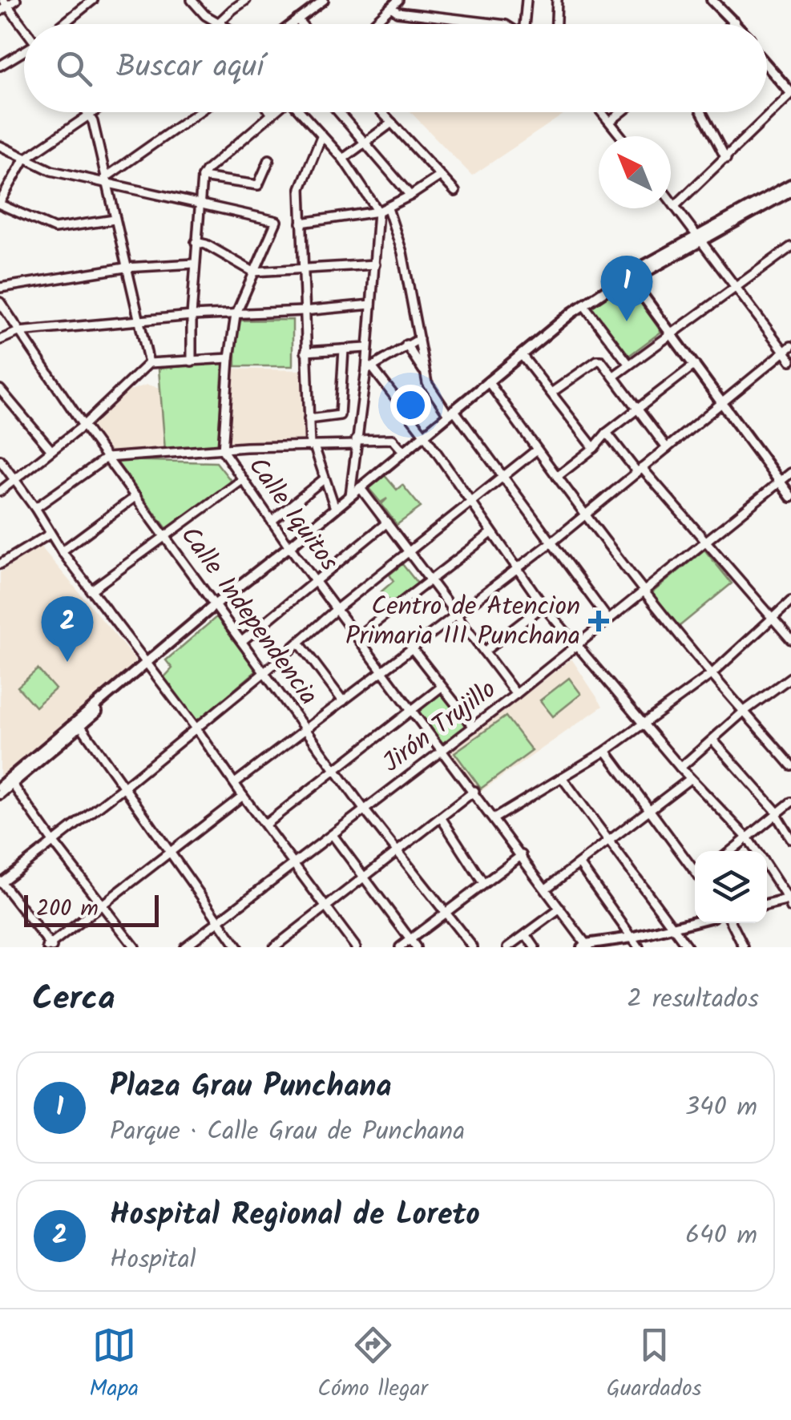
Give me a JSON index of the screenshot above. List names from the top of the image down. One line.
{"streets":{"street":["Calle Iquitos","Calle Independencia","Jirón Trujillo"]},"crossings":[["Calle Iquitos","Jirón Trujillo"],["Calle Independencia","Jirón Trujillo"]],"places":{"health":["Centro de Atencion Primaria III Punchana"]},"scale_bar":"200 m","north":"top left","page":{"search":"Buscar aquí","pins":["1","2"],"scale":"200 m","heading":["Cerca","2 resultados"],"list":[{"mark":"1","name":"Plaza Grau Punchana","note":"Parque · Calle Grau de Punchana","value":"340 m"},{"mark":"2","name":"Hospital Regional de Loreto","note":"Hospital","value":"640 m"}],"nav":["Mapa","Cómo llegar","Guardados"]}}
